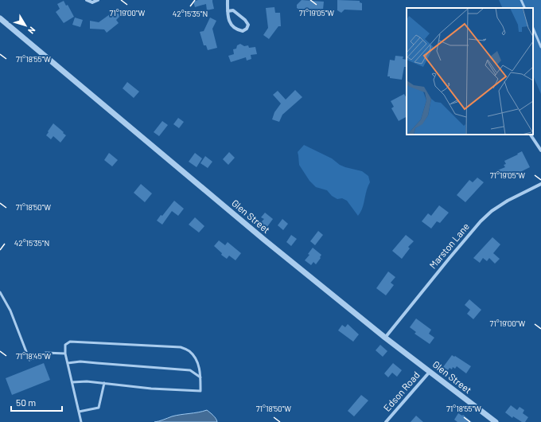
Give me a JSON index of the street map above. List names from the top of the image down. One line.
{"streets":{"street":["Glen Street","Marston Lane","Edson Road"]},"crossings":[["Glen Street","Marston Lane"],["Glen Street","Edson Road"]],"scale_bar":"50 m","north":"bottom right","coordinates":["71°19'00\"W","71°19'05\"W","42°15'35\"N","71°18'55\"W","71°18'50\"W","71°18'45\"W"]}
